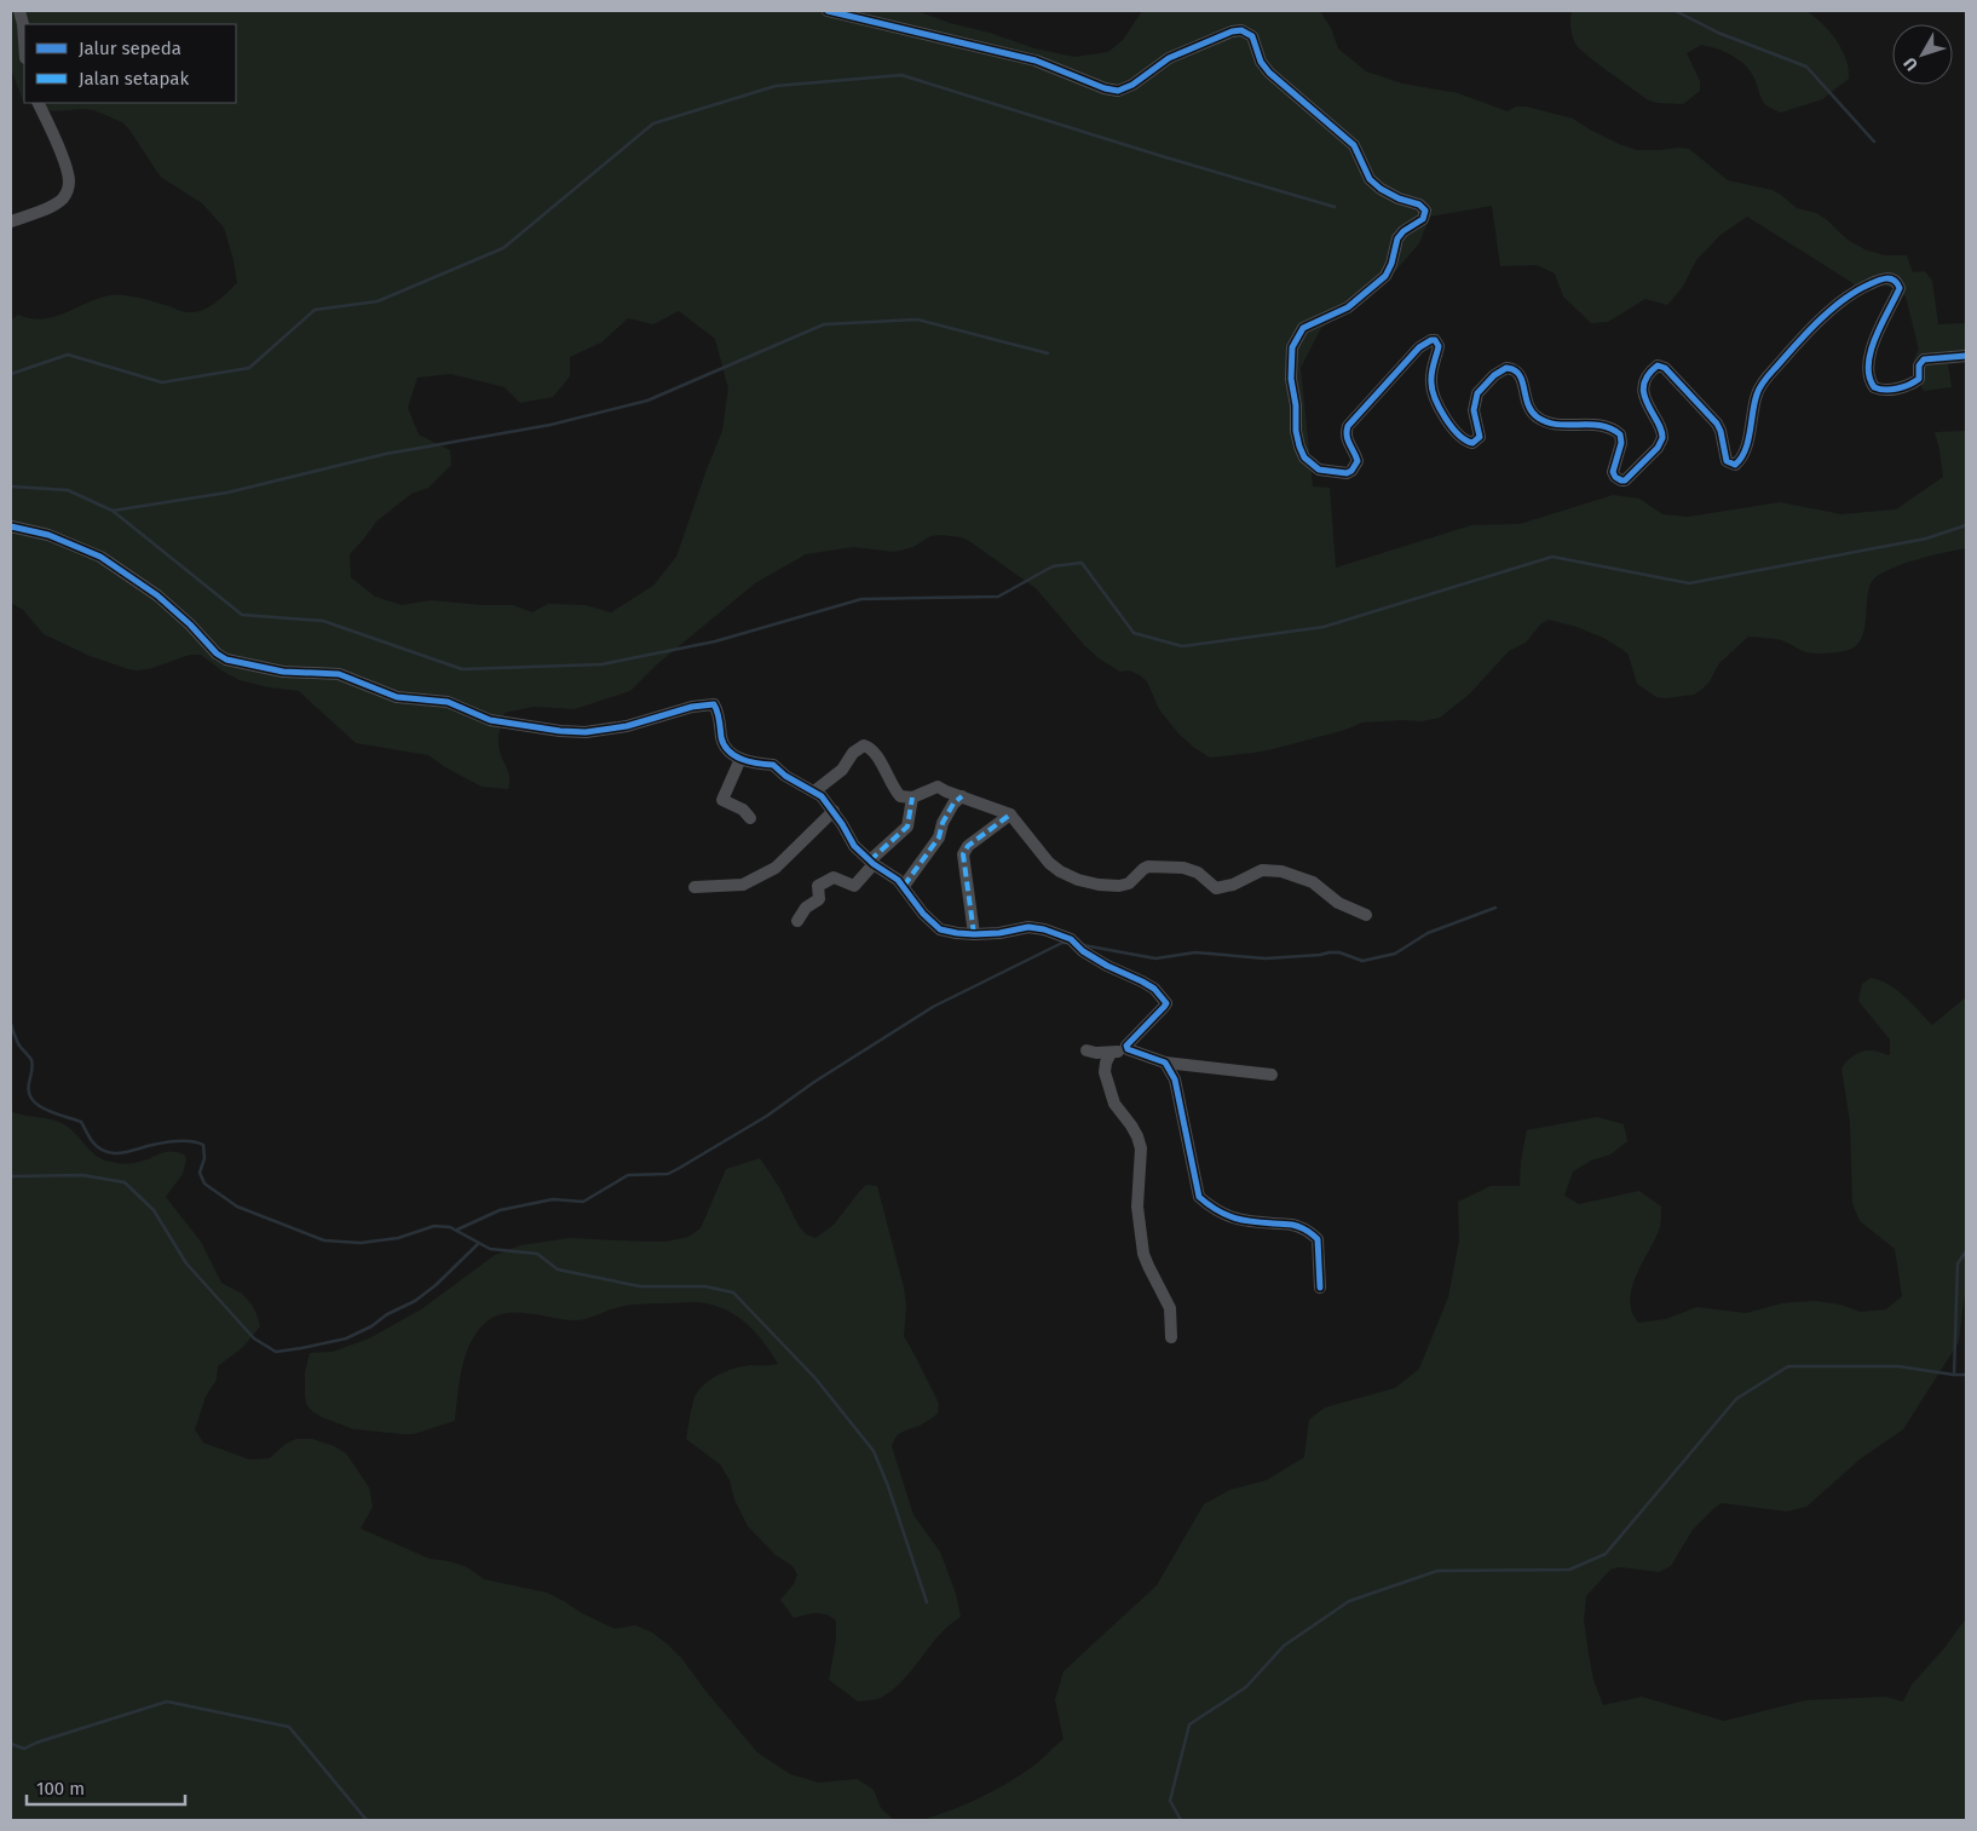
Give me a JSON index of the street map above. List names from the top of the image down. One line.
{"legend":["Jalur sepeda","Jalan setapak"],"scale_bar":"100 m","north":"bottom left"}
